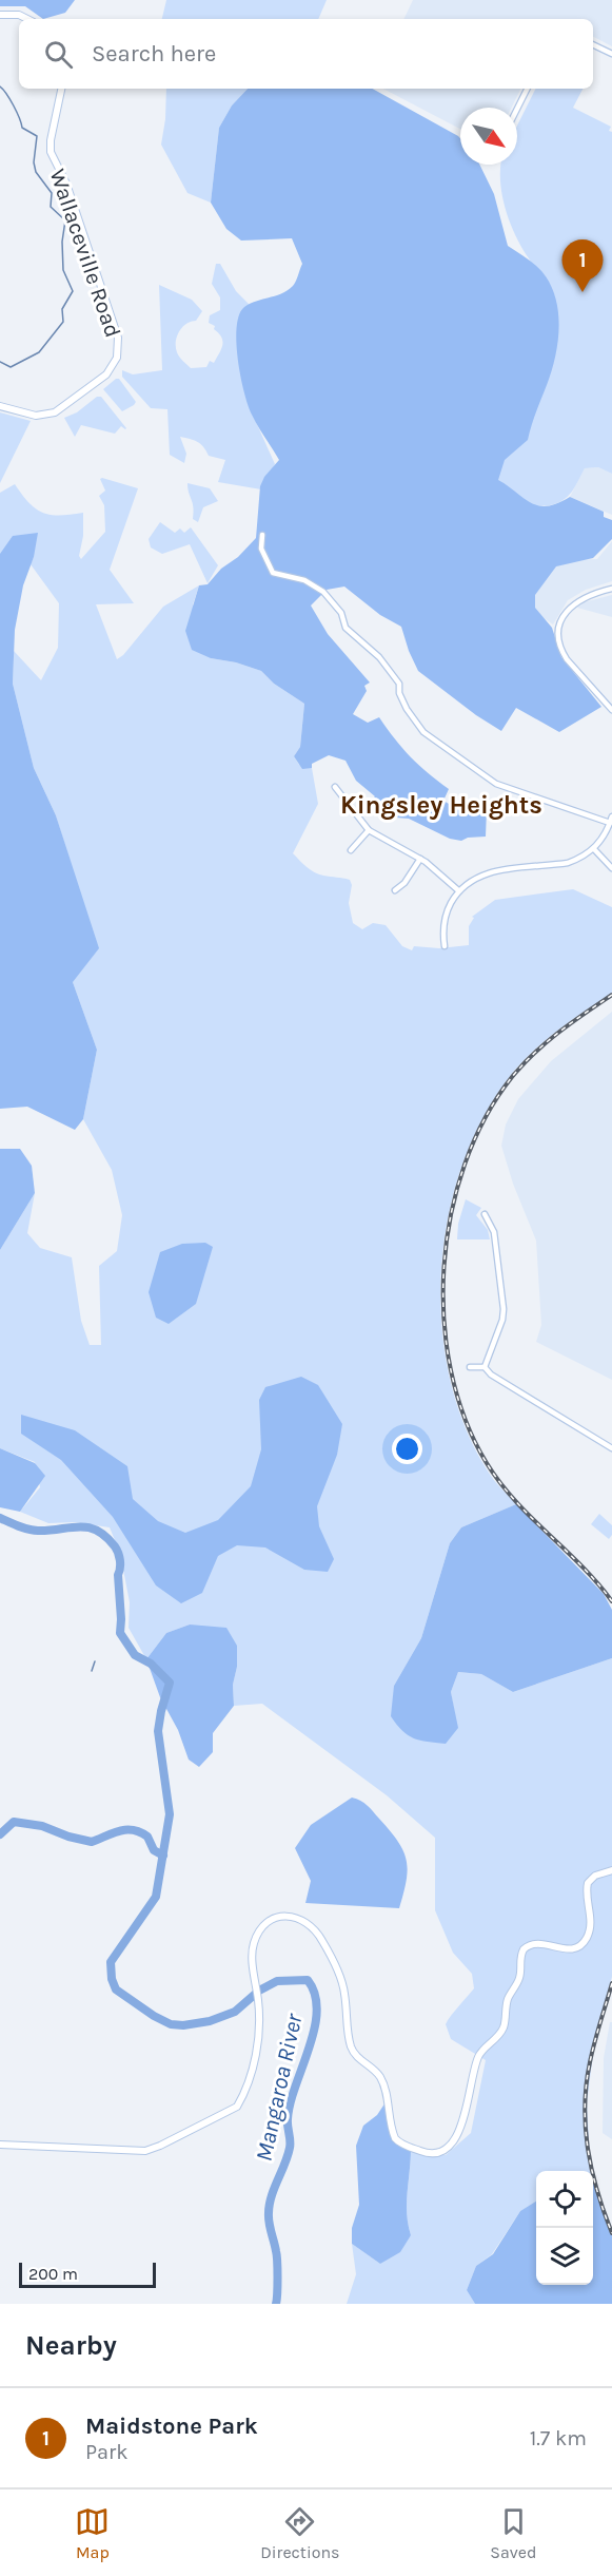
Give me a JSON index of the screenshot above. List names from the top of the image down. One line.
{"streets":{"street":["Wallaceville Road"]},"districts":["Kingsley Heights"],"water":["Mangaroa River"],"scale_bar":"200 m","north":"bottom right","page":{"search":"Search here","pins":"1","scale":"200 m","heading":"Nearby","list":[{"mark":"1","name":"Maidstone Park","note":"Park","value":"1.7 km"}],"nav":["Map","Directions","Saved"]}}
